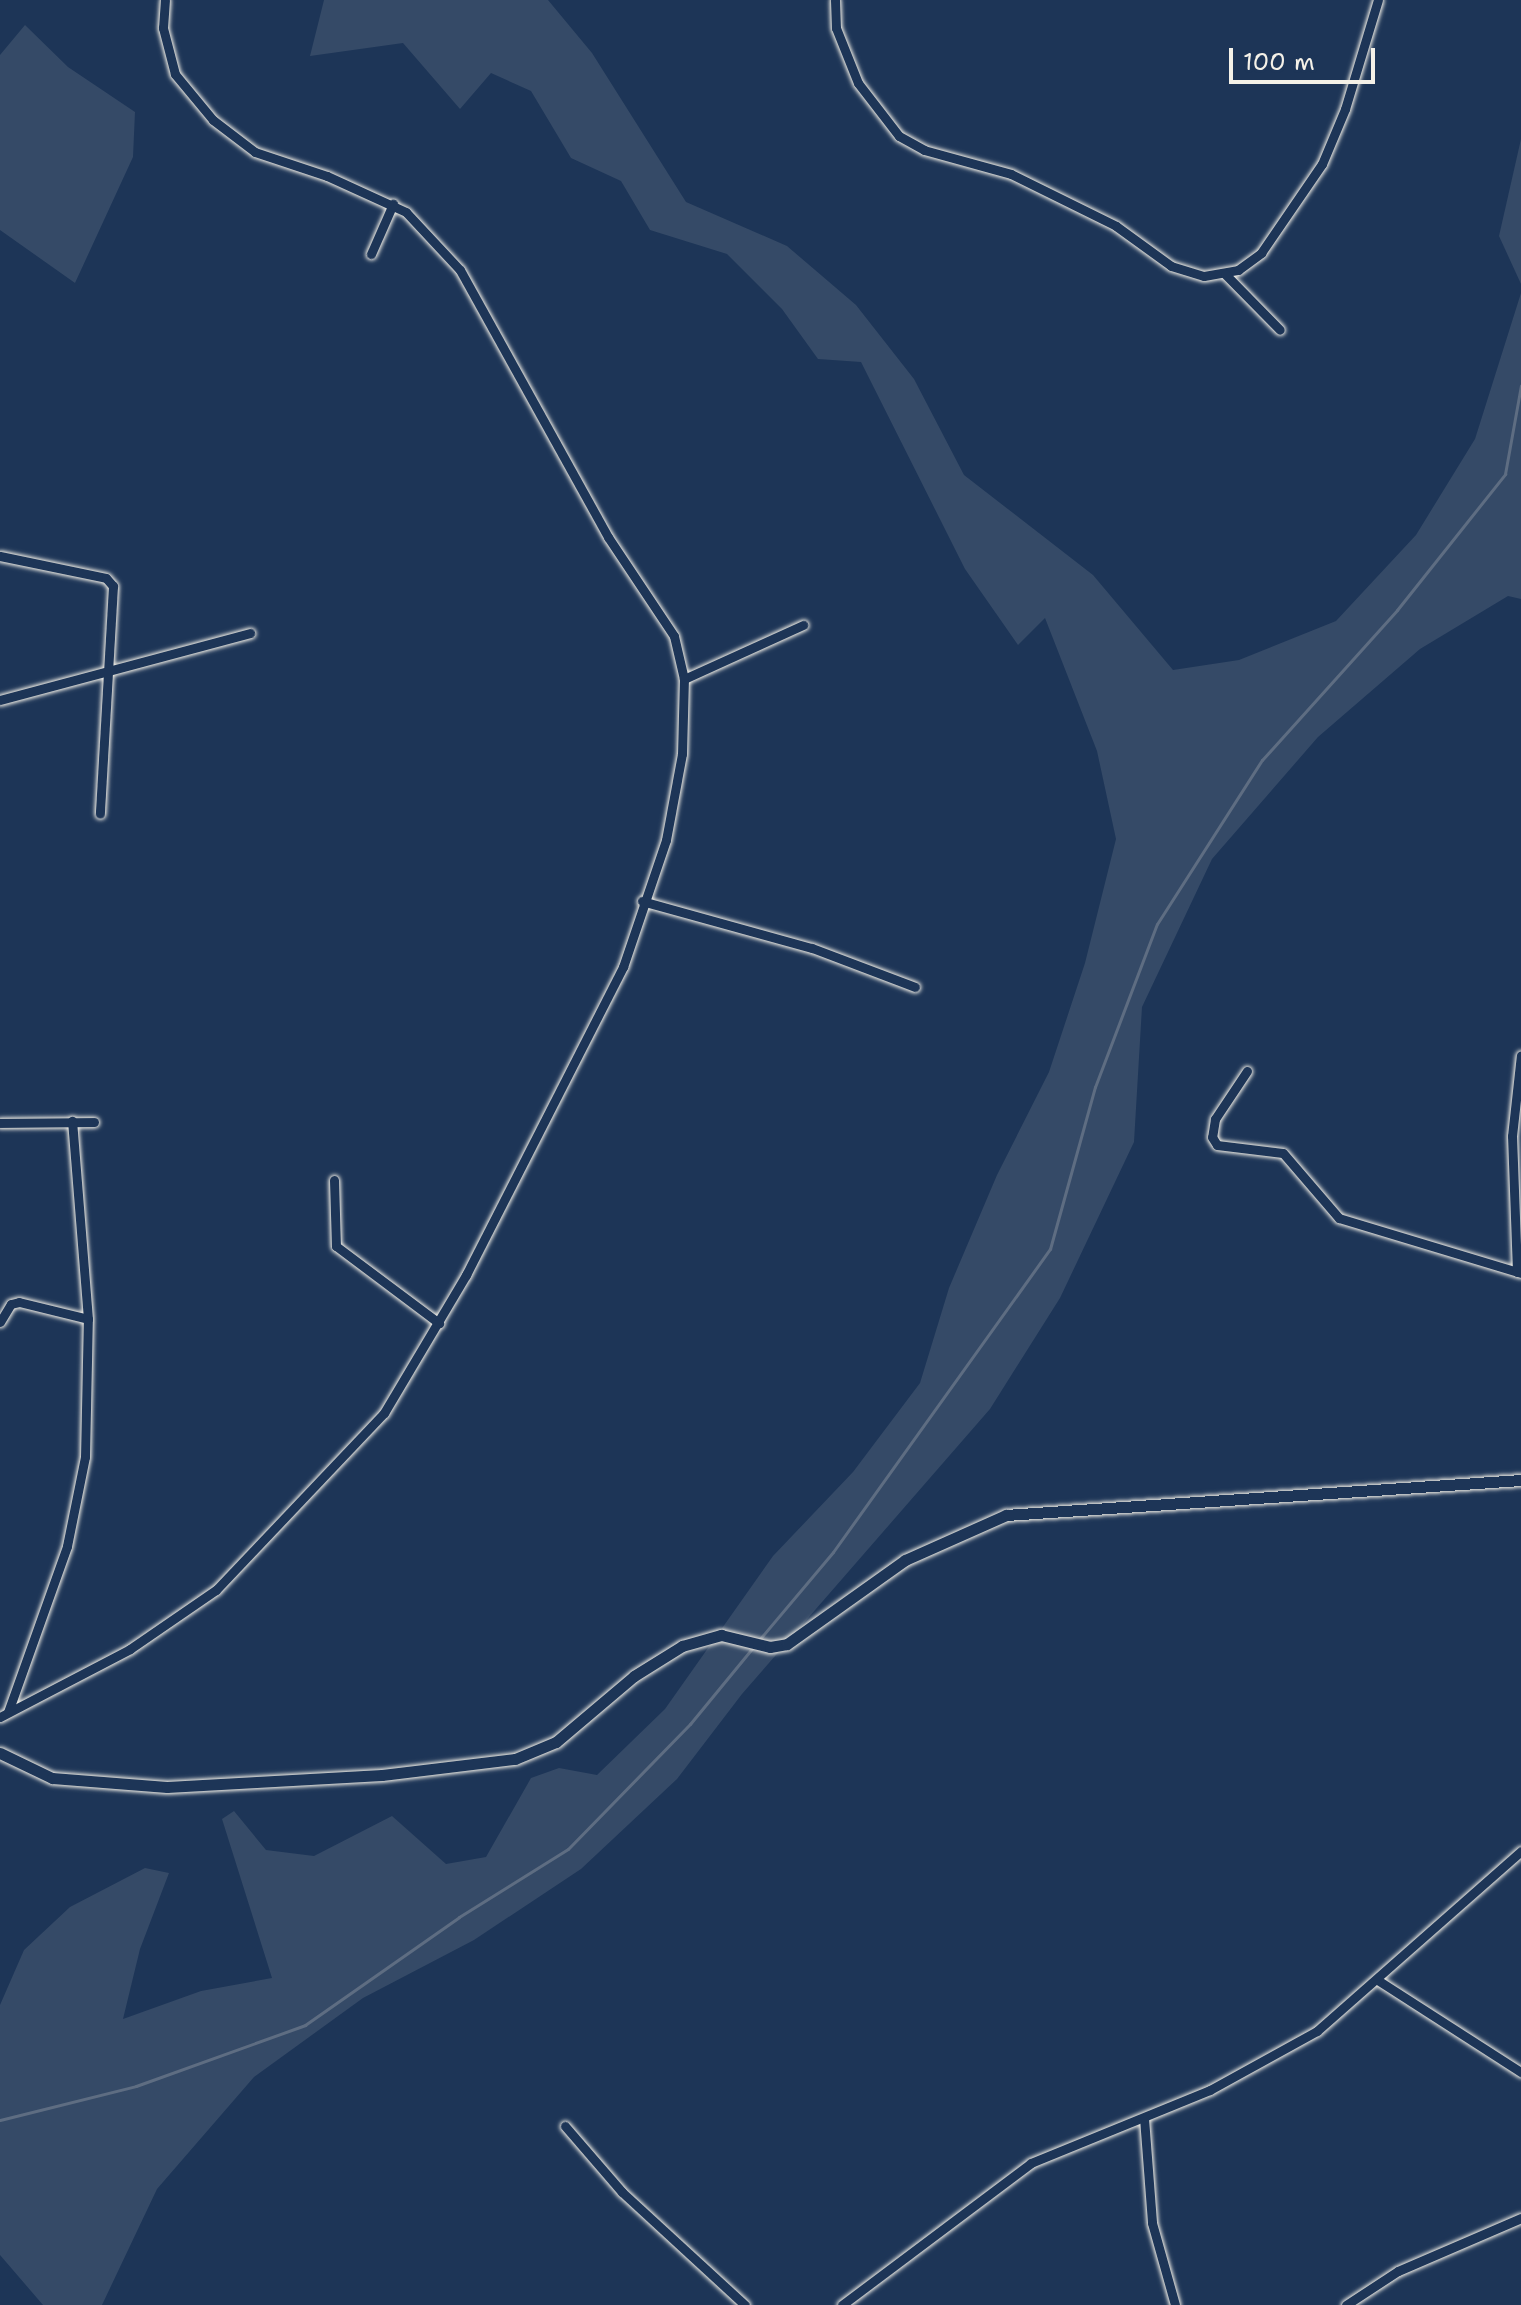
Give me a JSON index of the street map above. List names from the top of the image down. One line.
{"scale_bar":"100 m"}
